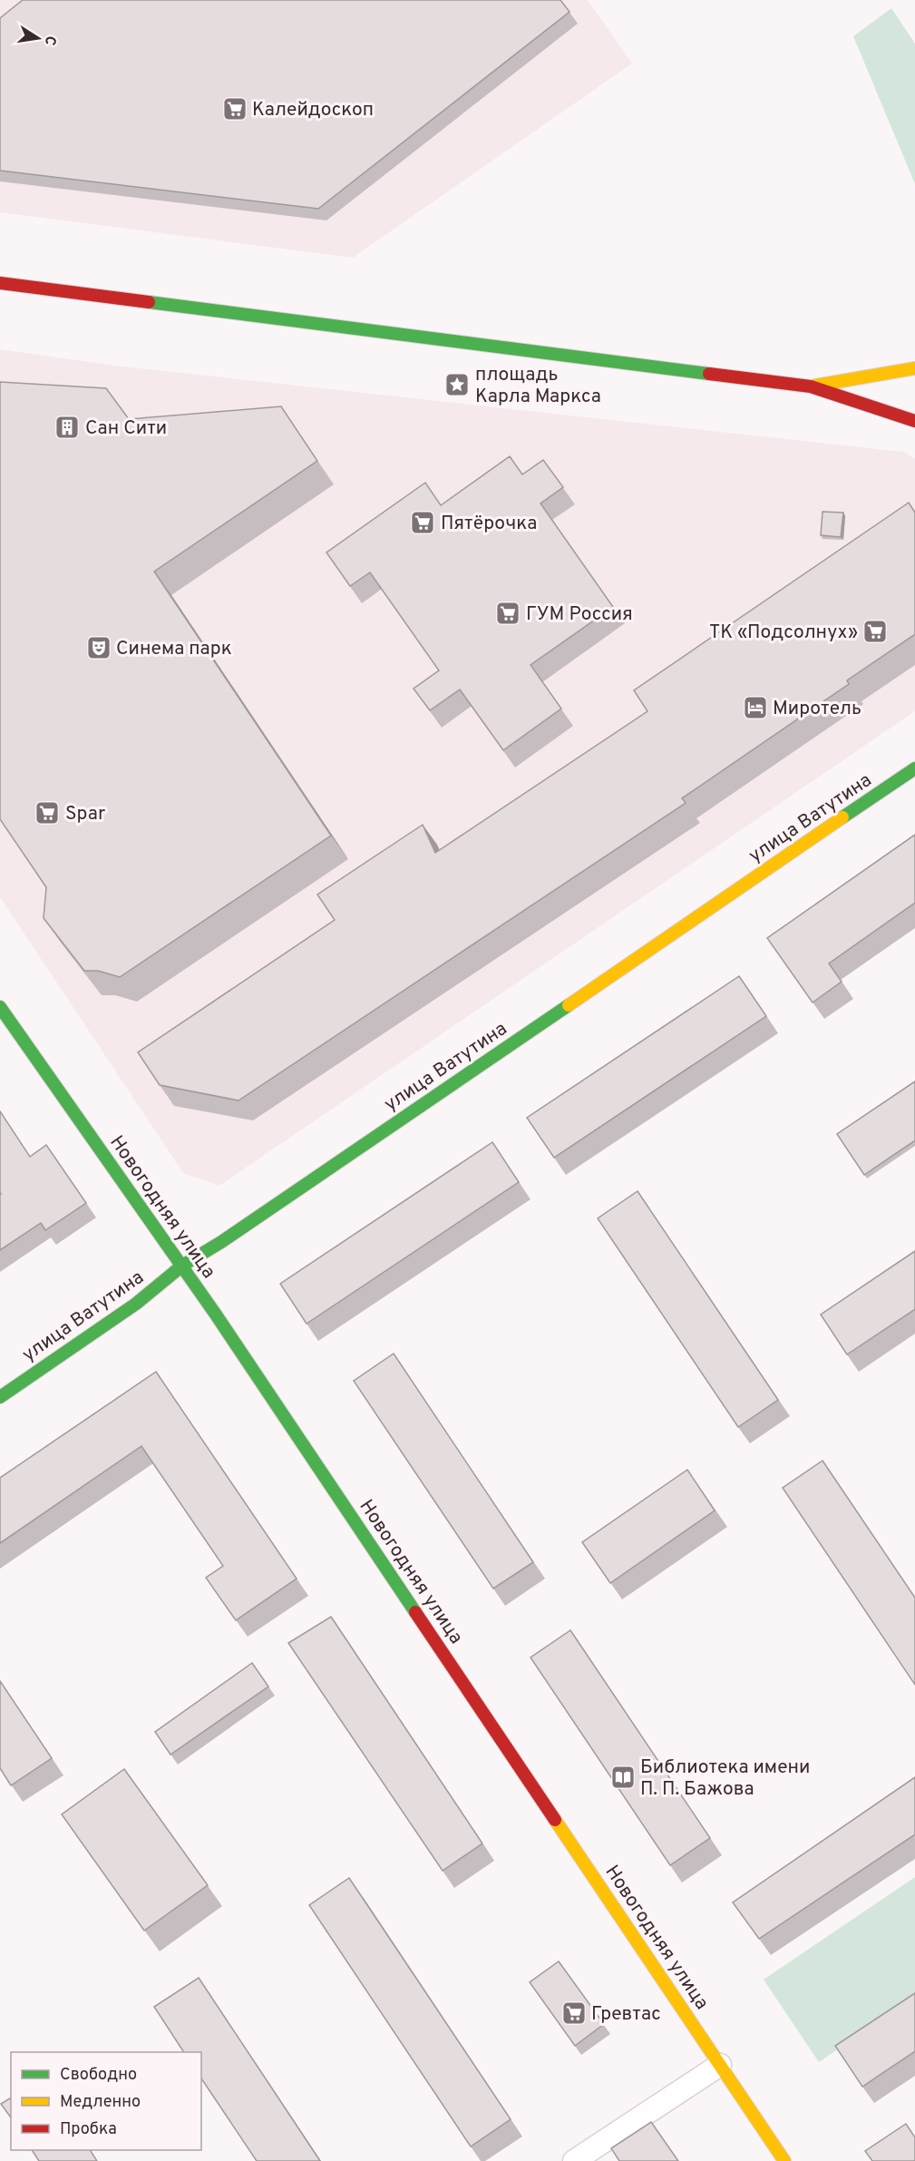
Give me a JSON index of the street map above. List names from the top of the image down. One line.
{"streets":{"main road":["улица Ватутина","Новогодняя улица"]},"crossings":[["улица Ватутина","Новогодняя улица"]],"places":{"supermarket":["Калейдоскоп","Пятёрочка","ГУМ Россия","ТК «Подсолнух»","Spar","Гревтас"],"place":["площадь Карла Маркса"],"building":["Сан Сити"],"theatre":["Синема парк"],"hotel":["Миротель"],"library":["Библиотека имени П. П. Бажова"]},"legend":["Свободно","Медленно","Пробка"],"north":"right"}
